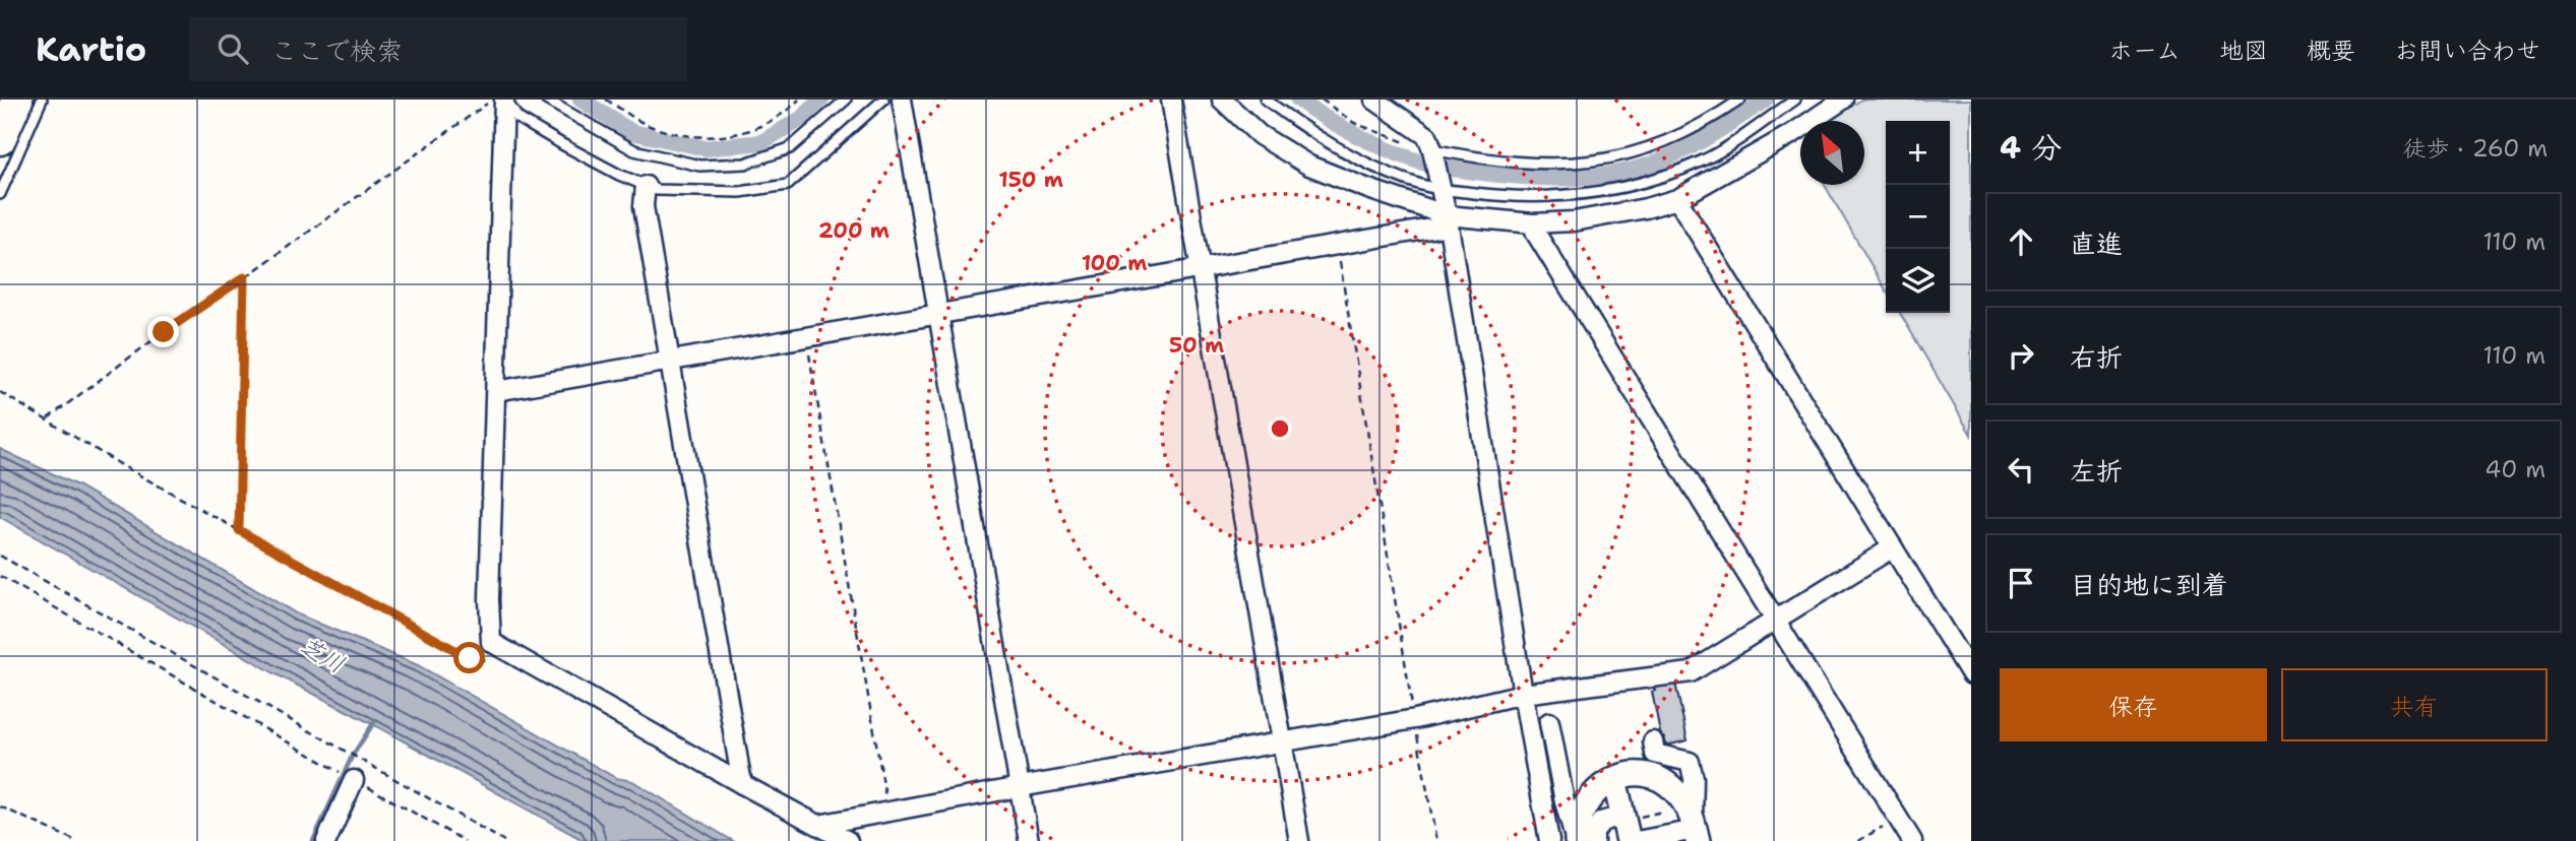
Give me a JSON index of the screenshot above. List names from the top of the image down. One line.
{"water":["芝川"],"north":"top left","page":{"header":"Kartio","search":"ここで検索","nav":["ホーム","地図","概要","お問い合わせ"],"heading":["4 分","徒歩 · 260 m"],"map_buttons":["+","−"],"list":[["直進","110 m"],["右折","110 m"],["左折","40 m"],"目的地に到着"],"buttons":["保存","共有"]},"rings":["150 m","200 m","100 m","50 m"]}
